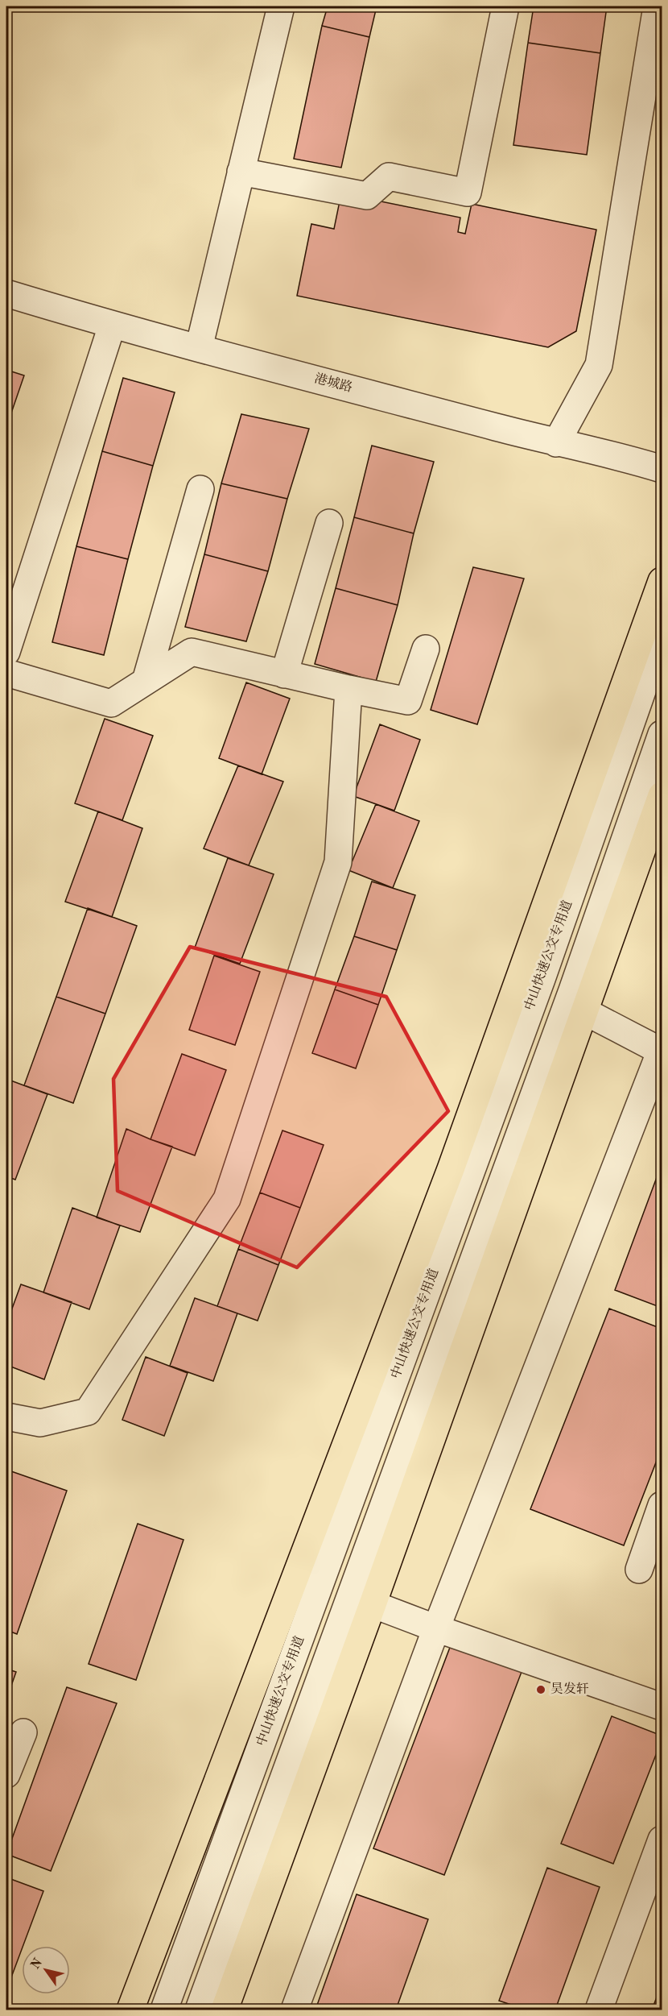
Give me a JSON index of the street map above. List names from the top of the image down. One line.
{"streets":{"street":["港城路","中山快速公交专用道"]},"places":["昊发轩"],"north":"top left"}
